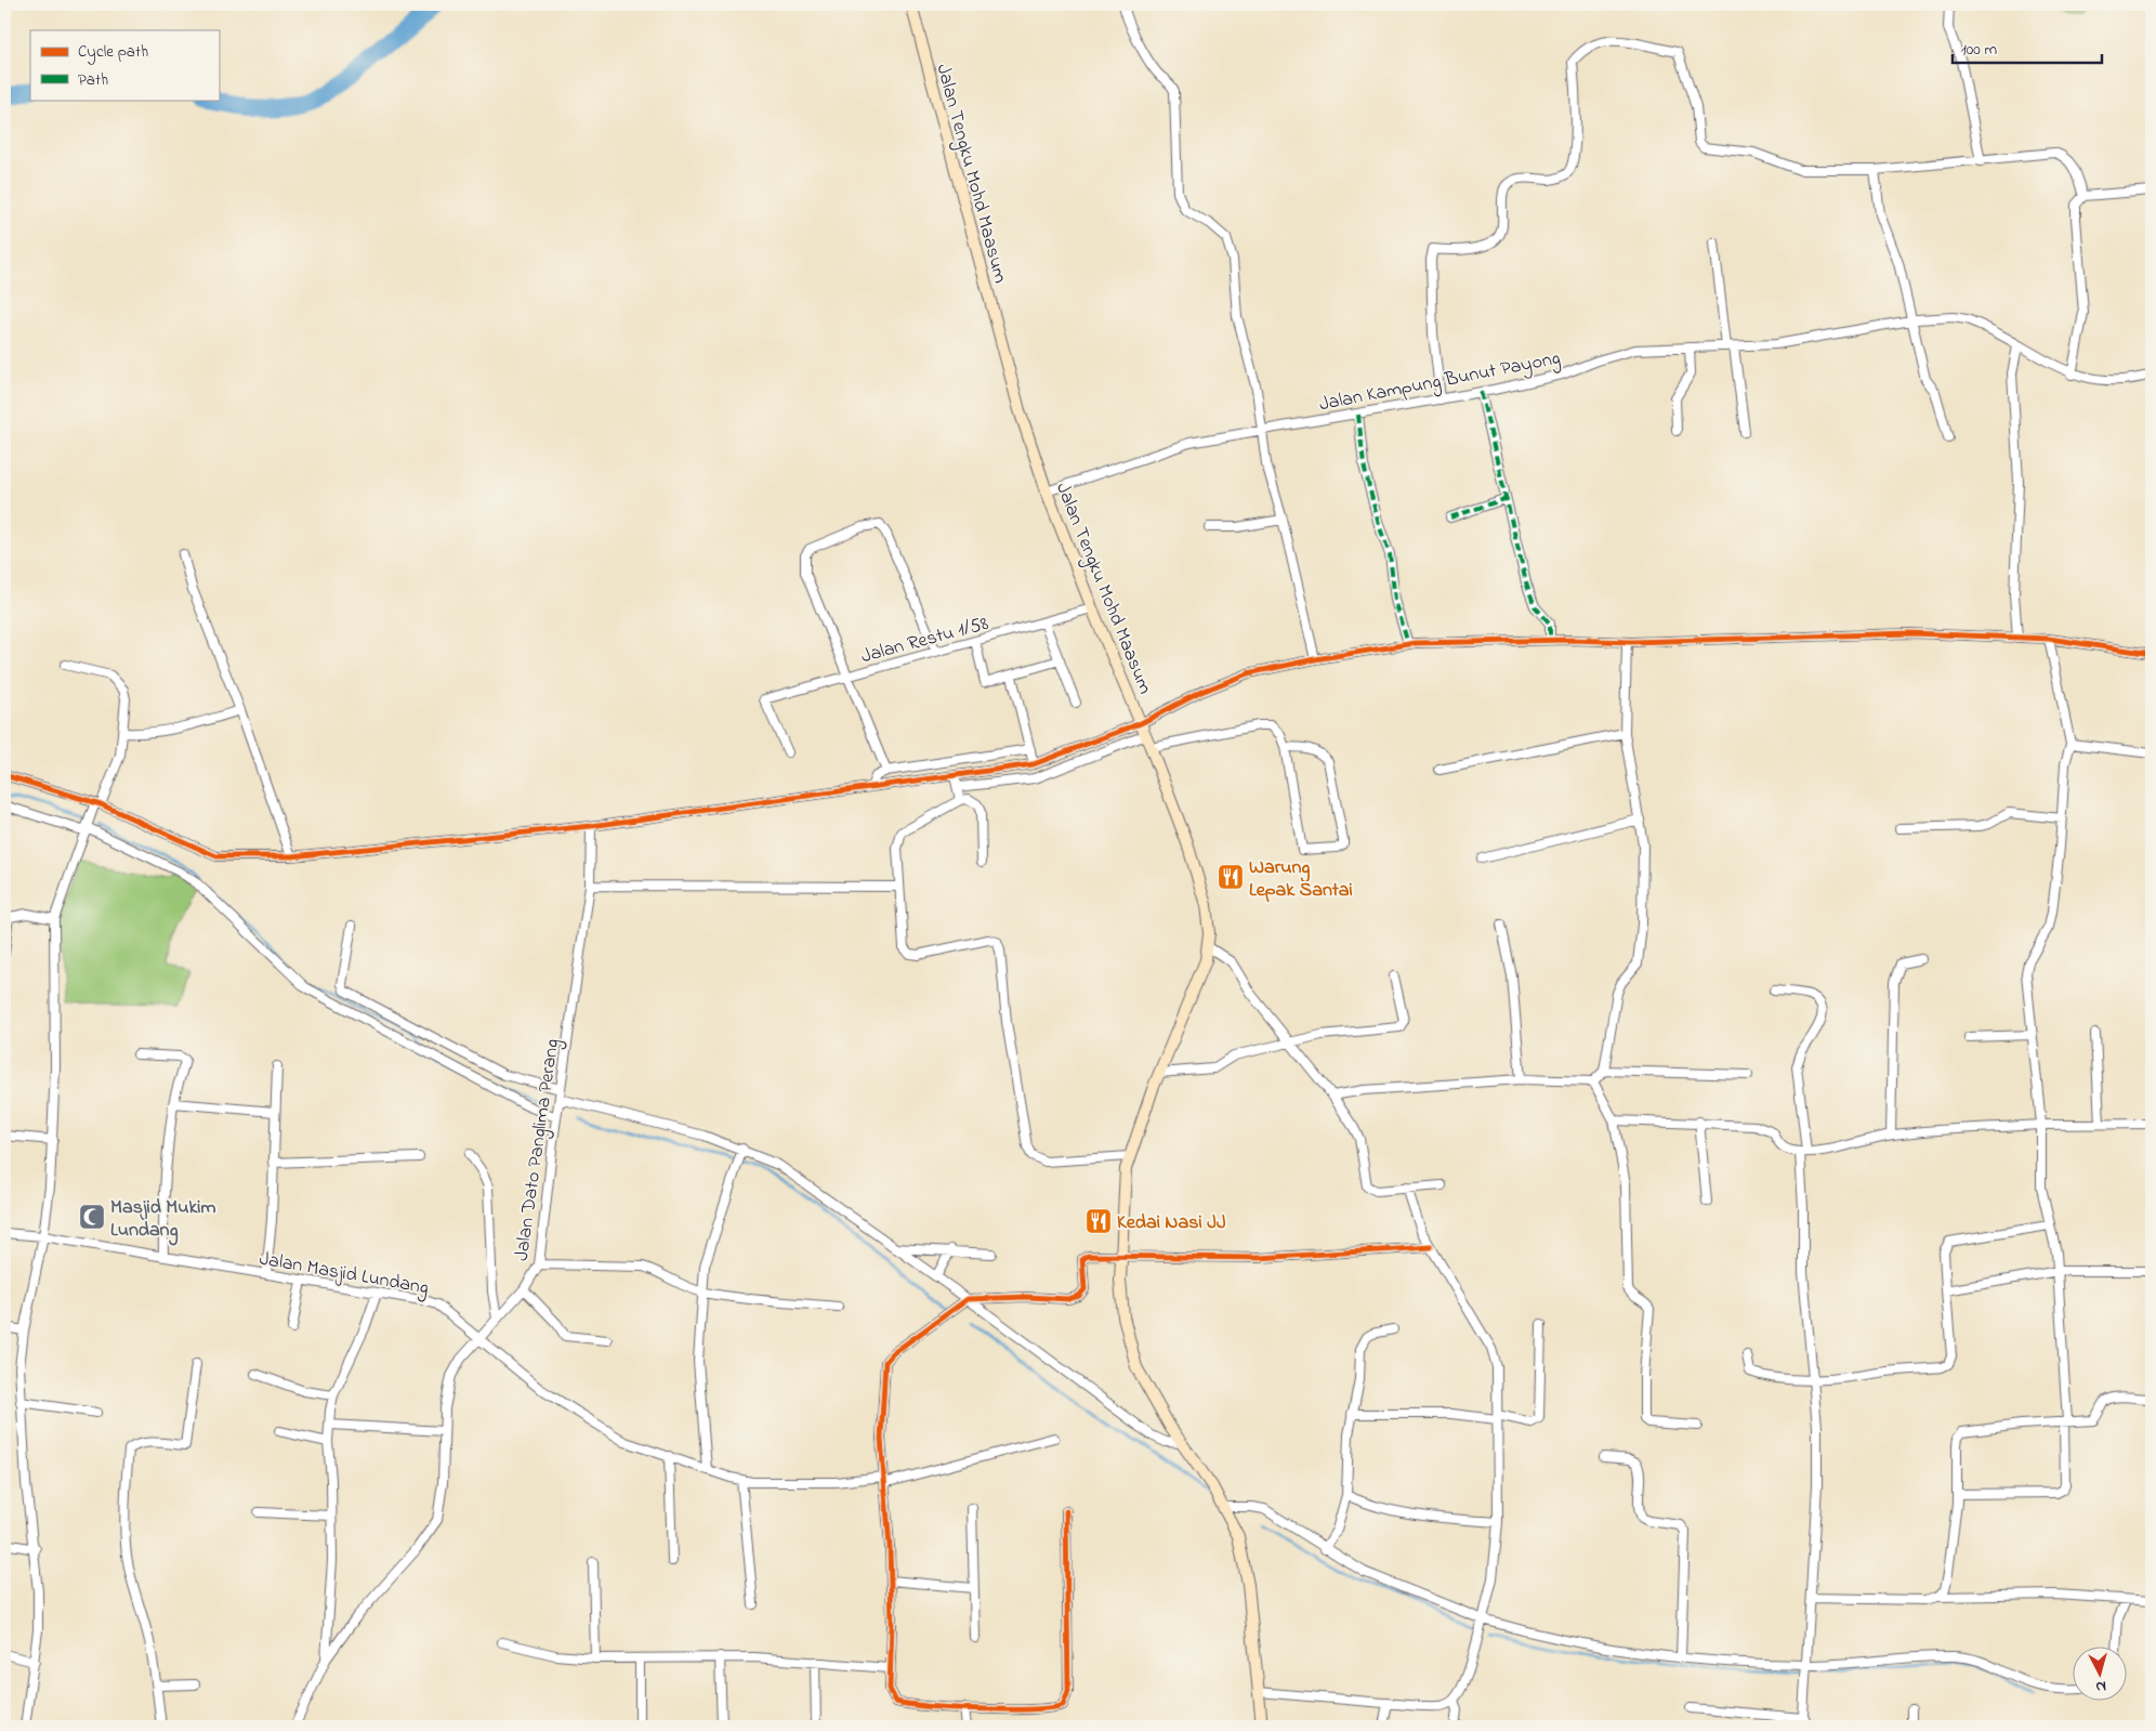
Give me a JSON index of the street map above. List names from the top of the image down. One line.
{"streets":{"main road":["Jalan Tengku Mohd Maasum"],"street":["Jalan Kampung Bunut Payong","Jalan Restu 1/58","Jalan Dato Panglima Perang","Jalan Masjid Lundang"]},"crossings":[["Jalan Tengku Mohd Maasum","Jalan Kampung Bunut Payong"],["Jalan Tengku Mohd Maasum","Jalan Restu 1/58"],["Jalan Dato Panglima Perang","Jalan Masjid Lundang"]],"places":{"restaurant":["Warung Lepak Santai","Kedai Nasi JJ"],"mosque":["Masjid Mukim Lundang"]},"legend":["Cycle path","Path"],"scale_bar":"100 m","north":"bottom"}
